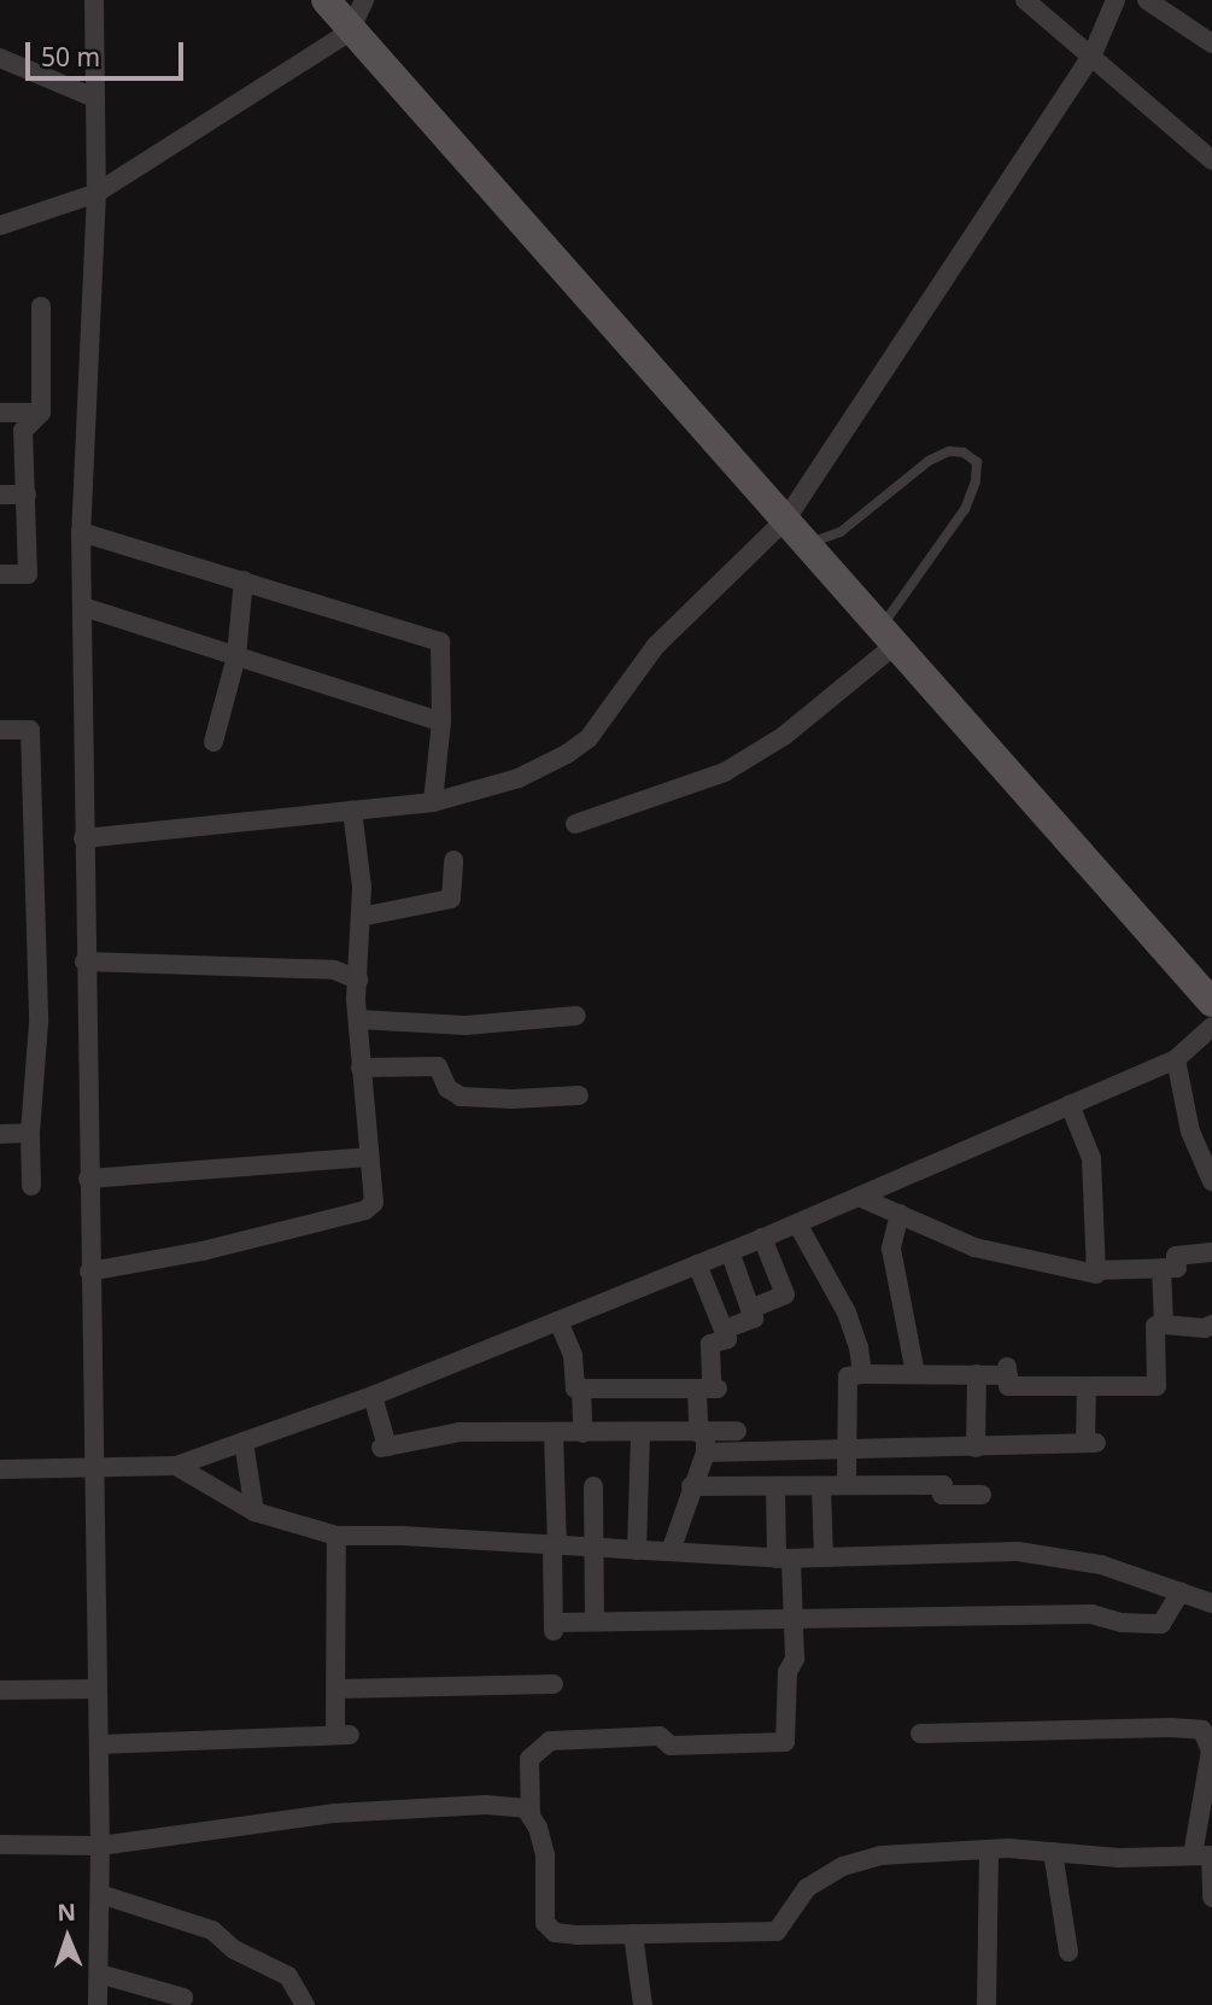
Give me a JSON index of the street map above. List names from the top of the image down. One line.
{"scale_bar":"50 m","north":"top"}
